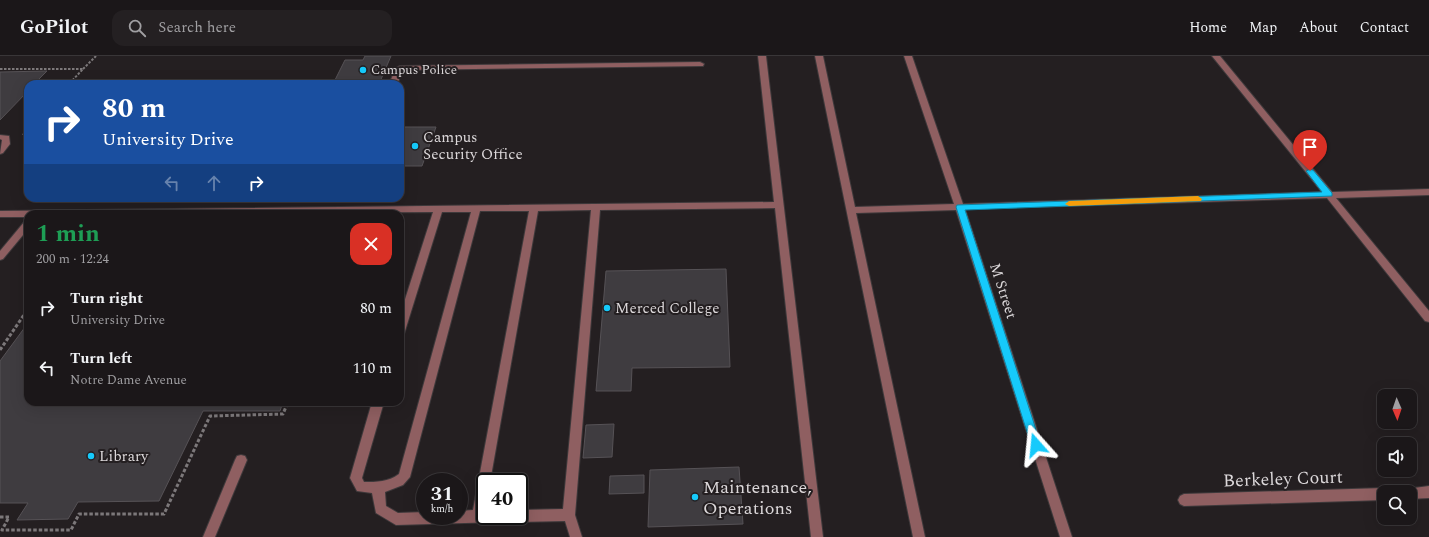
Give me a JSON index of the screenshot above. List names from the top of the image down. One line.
{"streets":{"street":["M Street","Berkeley Court"]},"places":["Campus Police","Campus Security Office","Merced College","Library","Maintenance, Operations"],"north":"bottom","page":{"header":"GoPilot","search":"Search here","nav":["Home","Map","About","Contact"],"turn":["80 m","University Drive"],"heading":["1 min","200 m · 12:24"],"list":[{"name":"Turn right","note":"University Drive","value":"80 m"},{"name":"Turn left","note":"Notre Dame Avenue","value":"110 m"}],"speed":"31 km/h","limit":"40"}}
